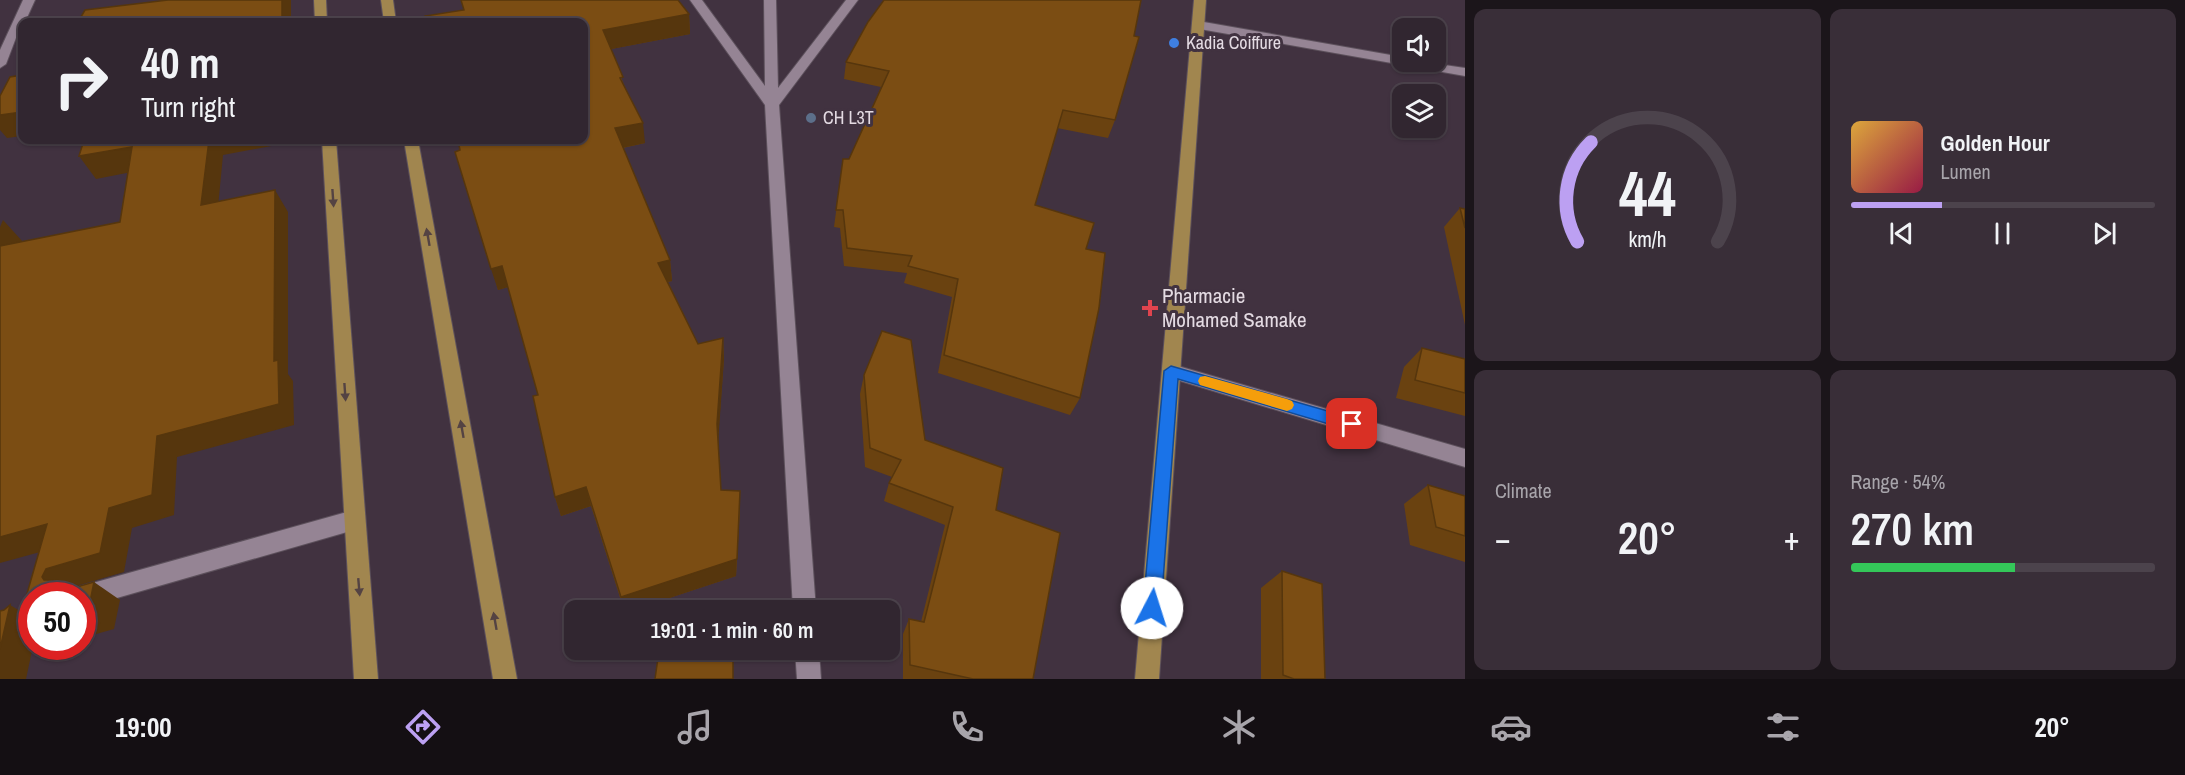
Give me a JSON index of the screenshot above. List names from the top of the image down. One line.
{"places":{"other":["Kadia Coiffure","CH L3T"],"health":["Pharmacie Mohamed Samake"]},"page":{"turn":["40 m","Turn right"],"song":["Golden Hour","Lumen"],"tile":["Climate",["Range · 54%","270 km"]],"heat":["−","20°","+"],"limit":"50","trip":"19:01 · 1 min · 60 m","tabs":["19:00","20°"],"gauge":["44","km/h"]}}
